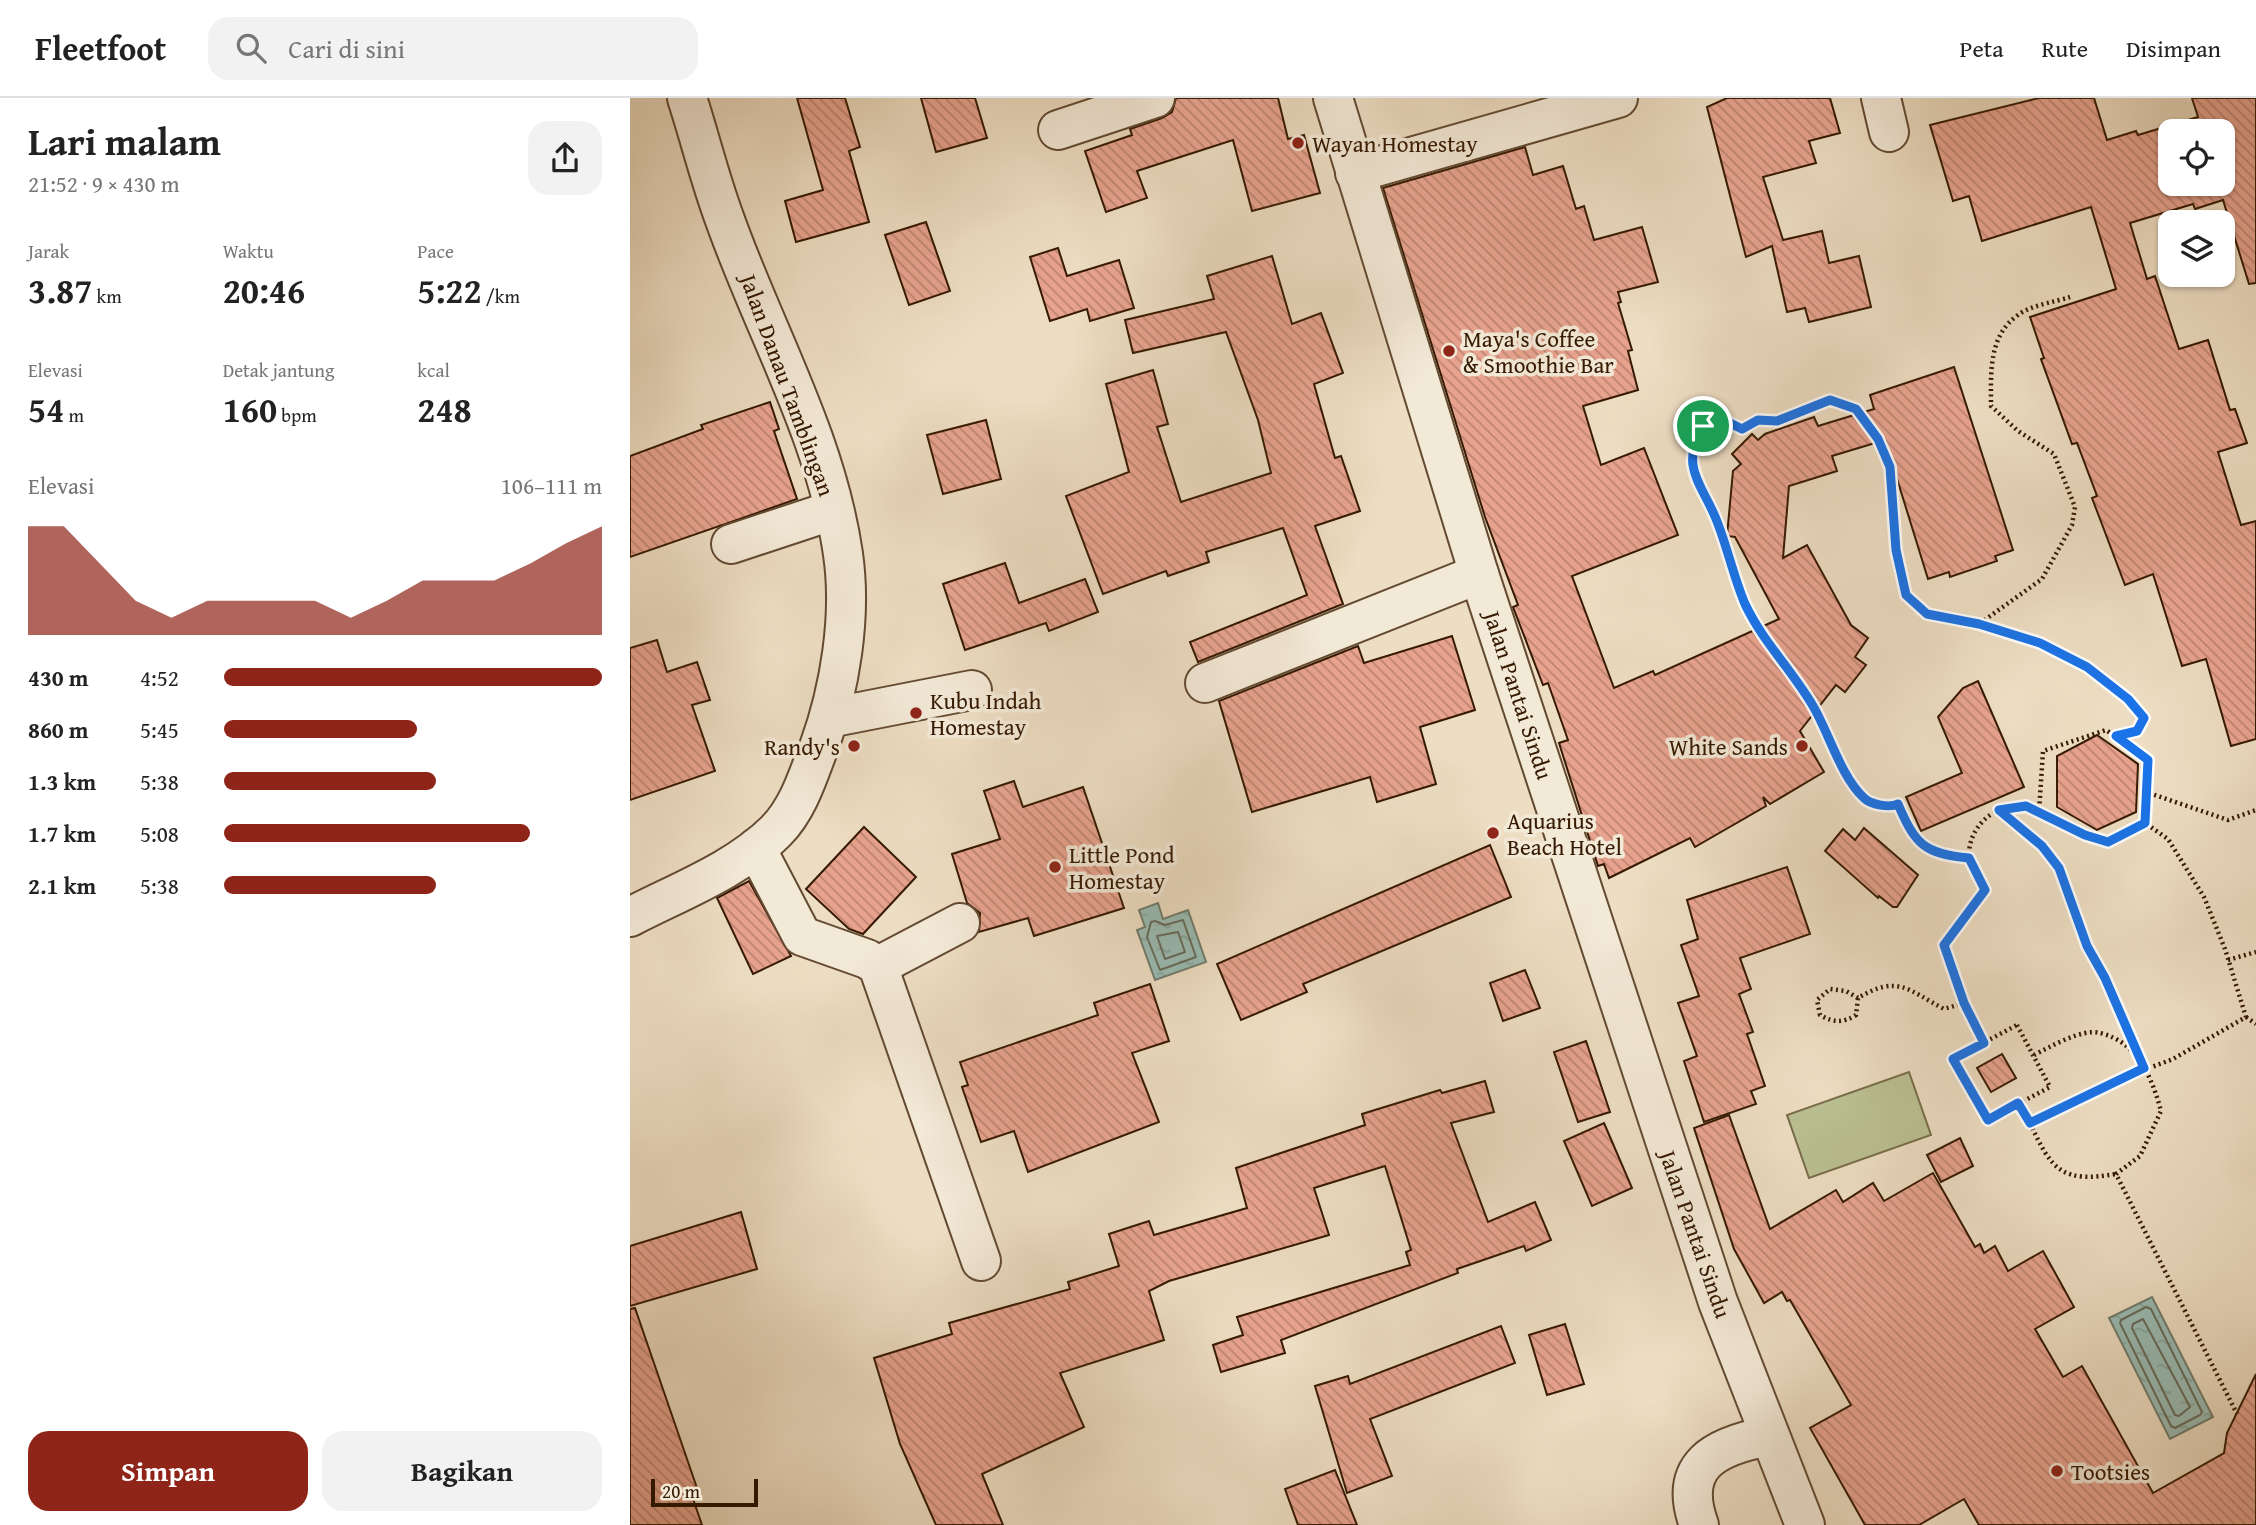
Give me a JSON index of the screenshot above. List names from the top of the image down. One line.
{"streets":{"street":["Jalan Danau Tamblingan","Jalan Pantai Sindu"]},"places":["Wayan Homestay","Maya's Coffee & Smoothie Bar","Kubu Indah Homestay","Randy's","White Sands","Aquarius Beach Hotel","Little Pond Homestay","Tootsies"],"scale_bar":"20 m","page":{"header":"Fleetfoot","search":"Cari di sini","nav":["Peta","Rute","Disimpan"],"heading":["Lari malam","21:52 · 9 × 430 m"],"stats":[["Jarak","3.87 km"],["Waktu","20:46"],["Pace","5:22 /km"],["Elevasi","54 m"],["Detak jantung","160 bpm"],["kcal","248"]],"chart":["Elevasi","106–111 m"],"list":[{"name":"430 m","note":"4:52"},{"name":"860 m","note":"5:45"},{"name":"1.3 km","note":"5:38"},{"name":"1.7 km","note":"5:08"},{"name":"2.1 km","note":"5:38"}],"buttons":["Simpan","Bagikan"],"scale":"20 m"}}
